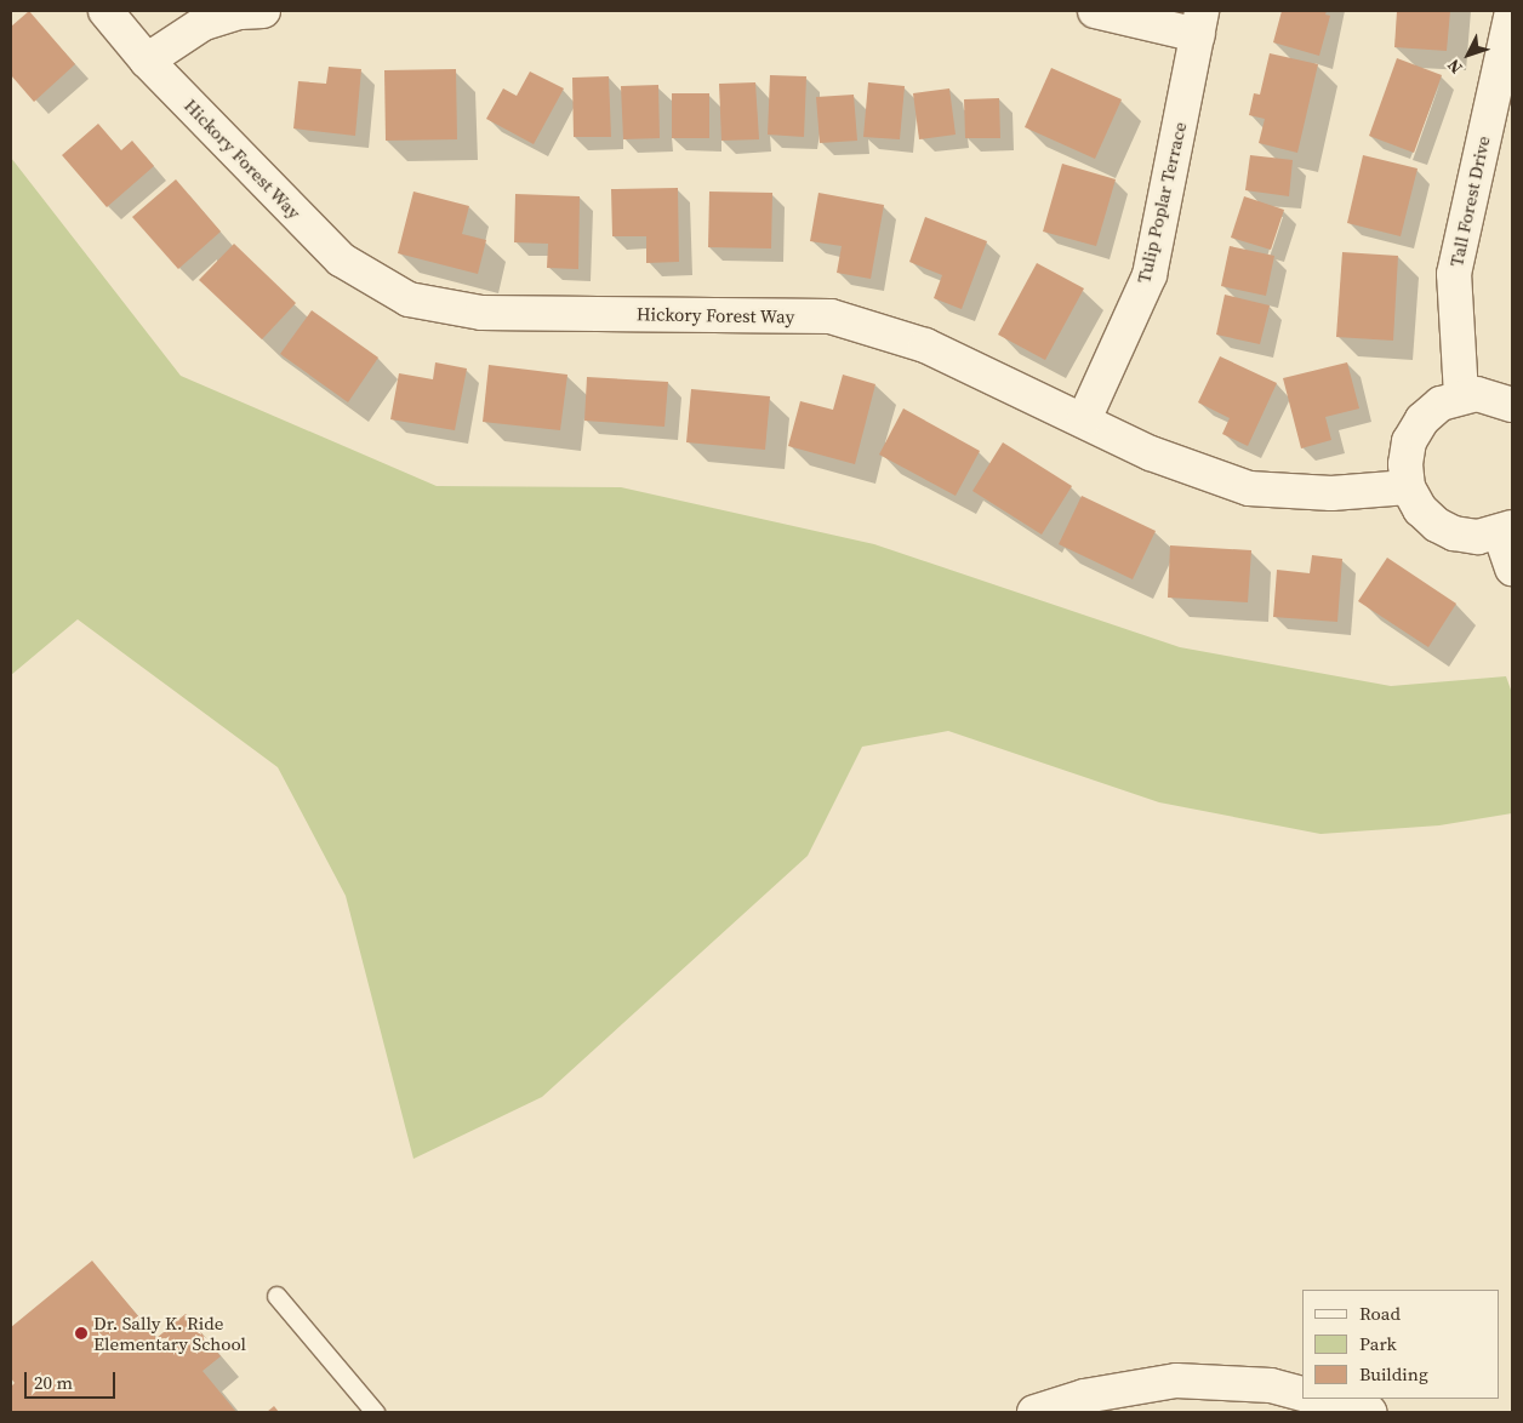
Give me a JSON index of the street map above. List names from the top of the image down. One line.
{"streets":{"street":["Hickory Forest Way","Tall Forest Drive","Tulip Poplar Terrace"]},"crossings":[["Hickory Forest Way","Tulip Poplar Terrace"]],"places":["Dr. Sally K. Ride Elementary School"],"legend":["Road","Park","Building"],"scale_bar":"20 m","north":"bottom left"}
